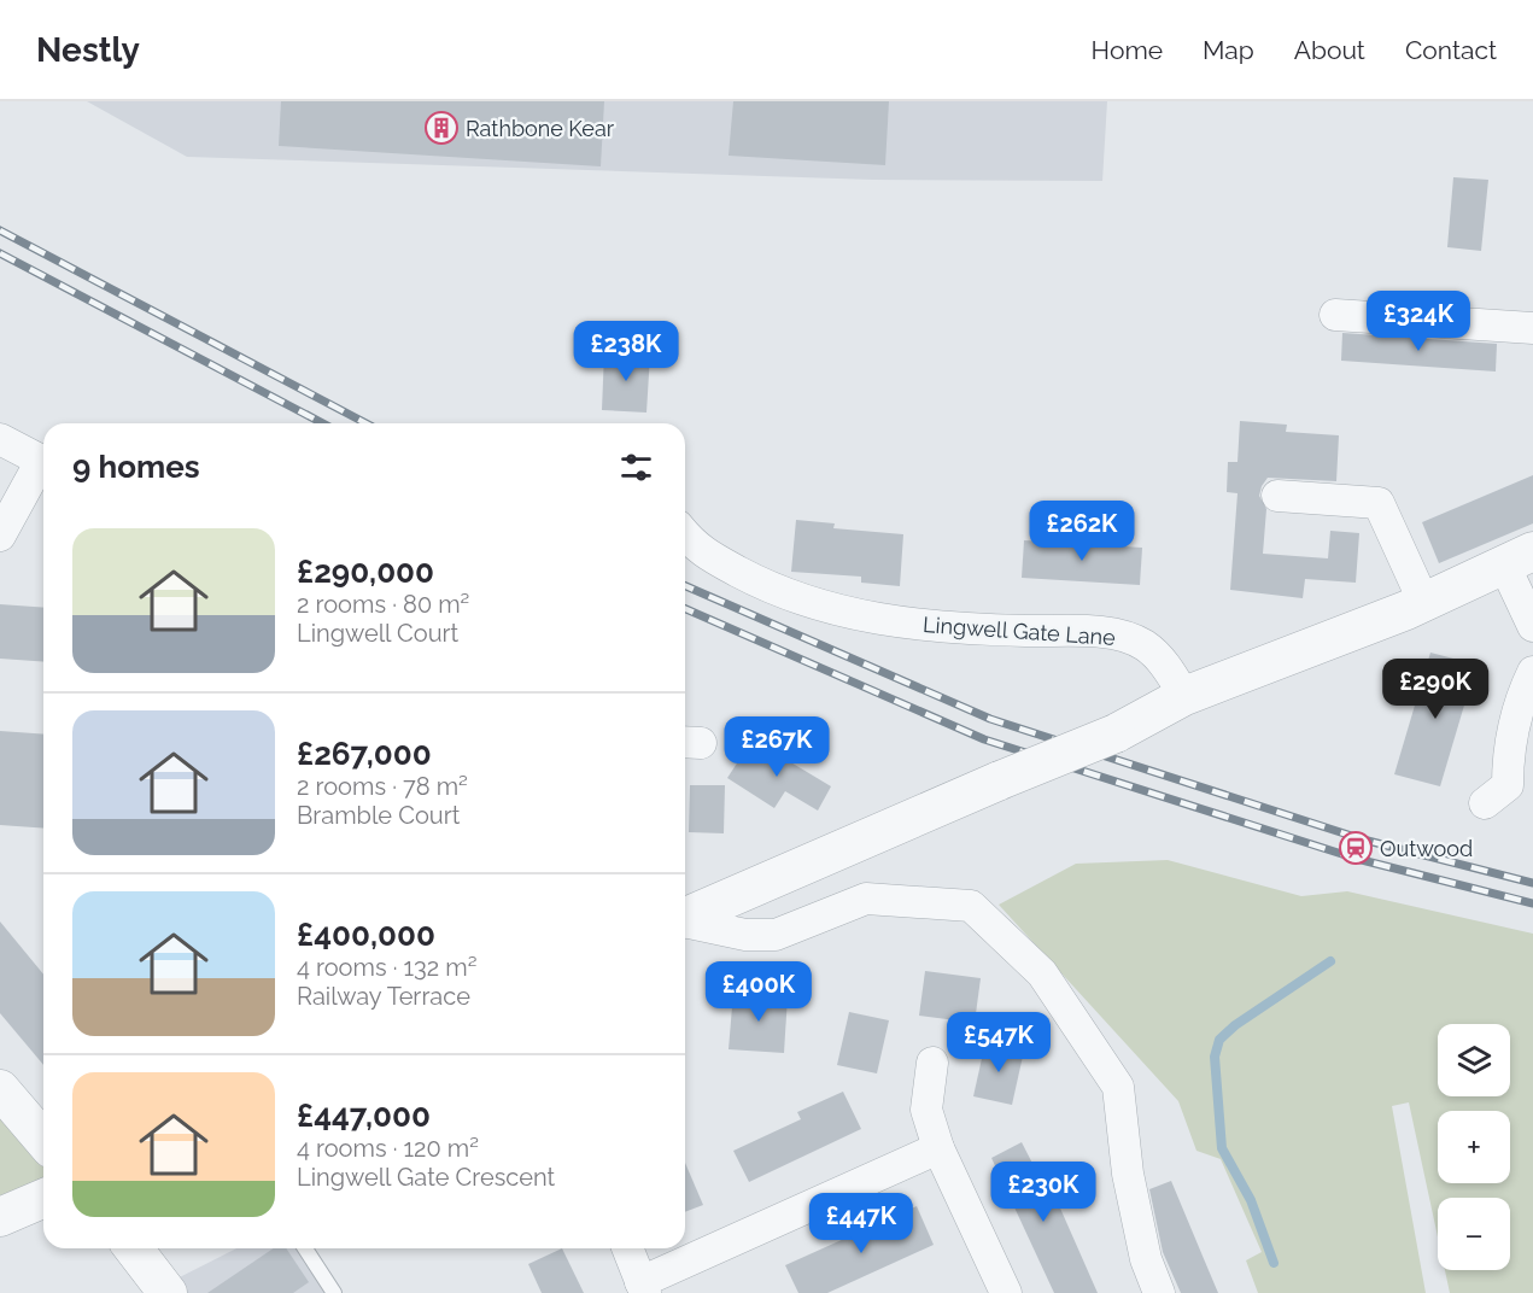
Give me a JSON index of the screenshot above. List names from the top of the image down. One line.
{"streets":{"street":["Lingwell Gate Lane"]},"places":{"building":["Rathbone Kear"],"station":["Outwood"]},"page":{"header":"Nestly","nav":["Home","Map","About","Contact"],"price":["£324K","£238K","£262K","£290K","£267K","£400K","£547K","£230K","£447K"],"heading":"9 homes","list":[{"name":"£290,000","note":"2 rooms · 80 m² · Lingwell Court"},{"name":"£267,000","note":"2 rooms · 78 m² · Bramble Court"},{"name":"£400,000","note":"4 rooms · 132 m² · Railway Terrace"},{"name":"£447,000","note":"4 rooms · 120 m² · Lingwell Gate Crescent"}],"map_buttons":["+","−"]}}
